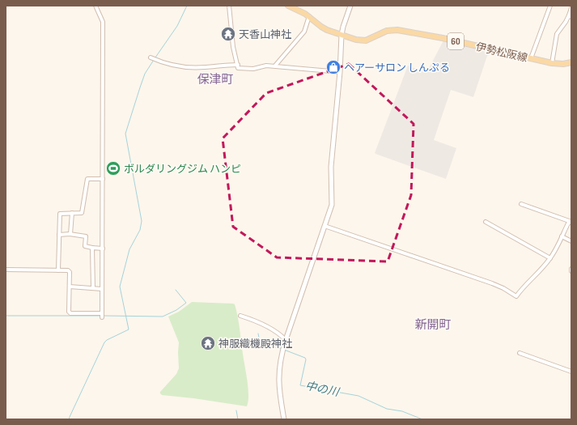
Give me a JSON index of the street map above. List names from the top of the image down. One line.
{"streets":{"main road":["60","伊勢松阪線"]},"districts":["保津町","新開町"],"water":["中の川"],"places":{"temple":["天香山神社","神服織機殿神社"],"shop":["ヘアーサロン しんぷる"],"sports":["ボルダリングジム ハンピ"]}}
